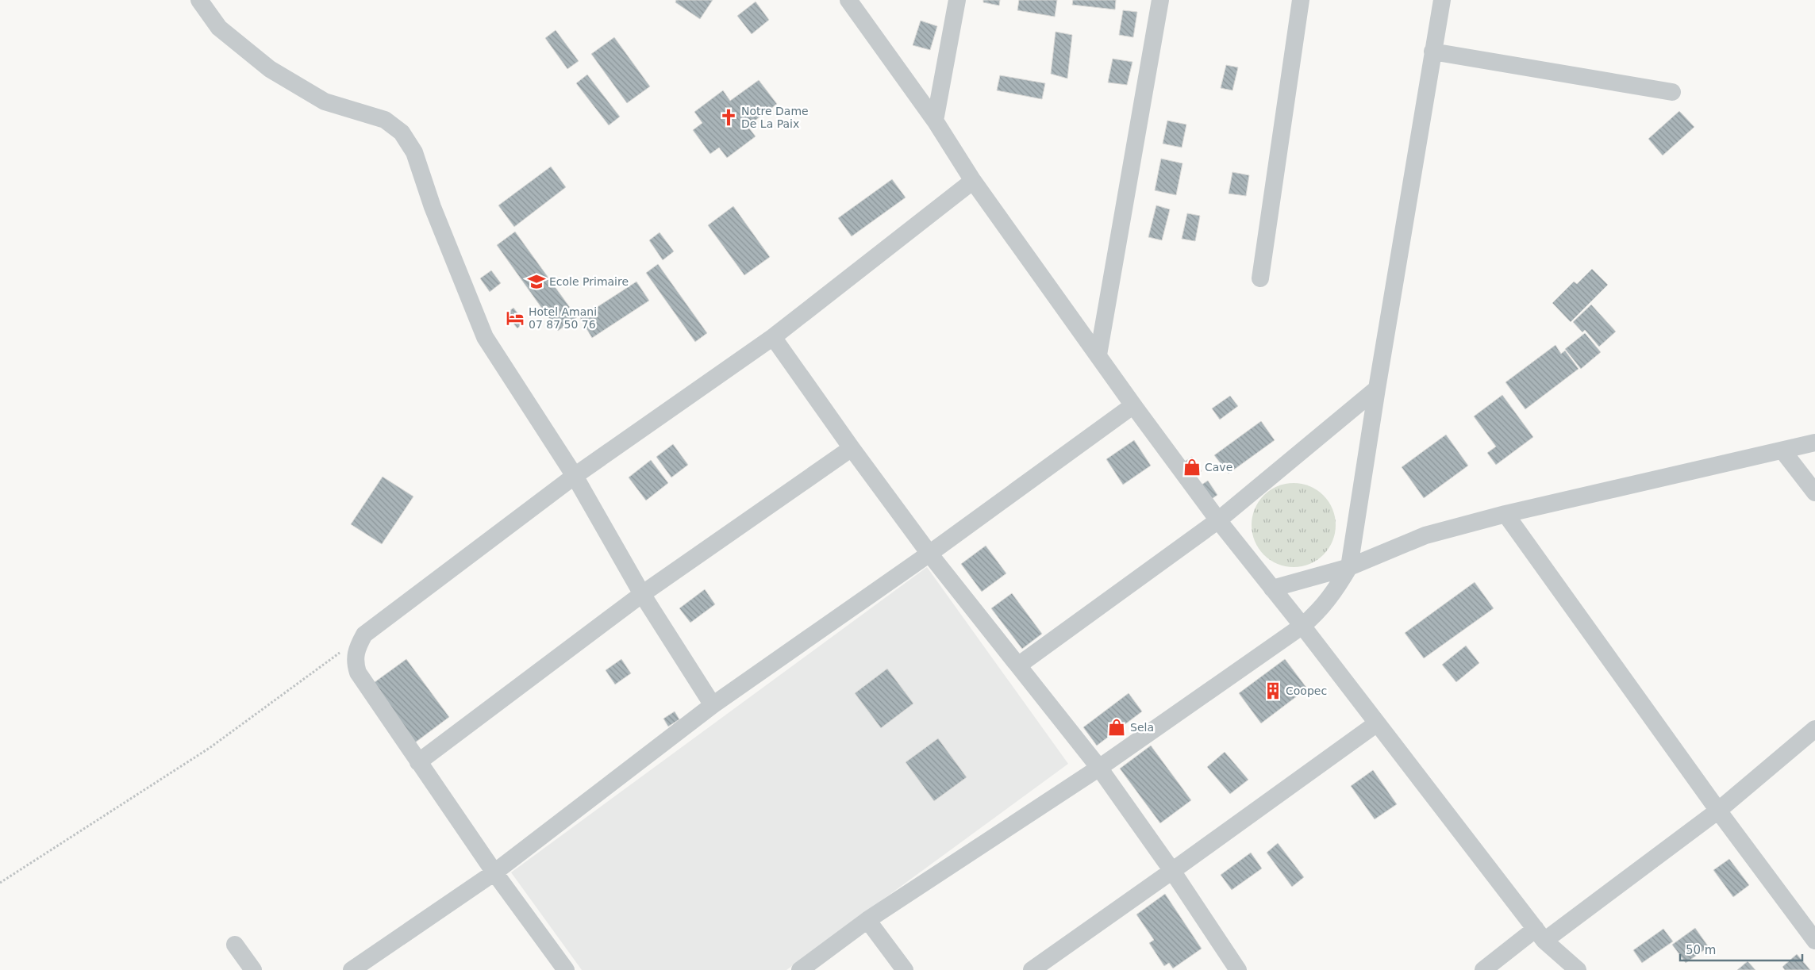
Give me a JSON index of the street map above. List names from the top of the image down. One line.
{"places":{"church":["Notre Dame De La Paix"],"school or university":["Ecole Primaire"],"hotel":["Hotel Amani 07 87 50 76"],"shop":["Cave","Sela"],"building":["Coopec"]},"scale_bar":"50 m"}
